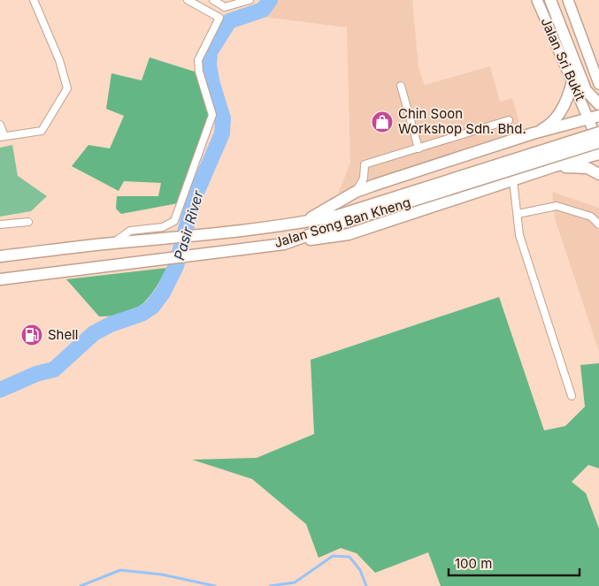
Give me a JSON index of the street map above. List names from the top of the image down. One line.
{"streets":{"main road":["Jalan Song Ban Kheng"],"street":["Jalan Sri Bukit"]},"crossings":[["Jalan Sri Bukit","Jalan Song Ban Kheng"]],"water":["Pasir River"],"places":{"shop":["Chin Soon Workshop Sdn. Bhd."],"fuel station":["Shell"]},"scale_bar":"100 m"}
